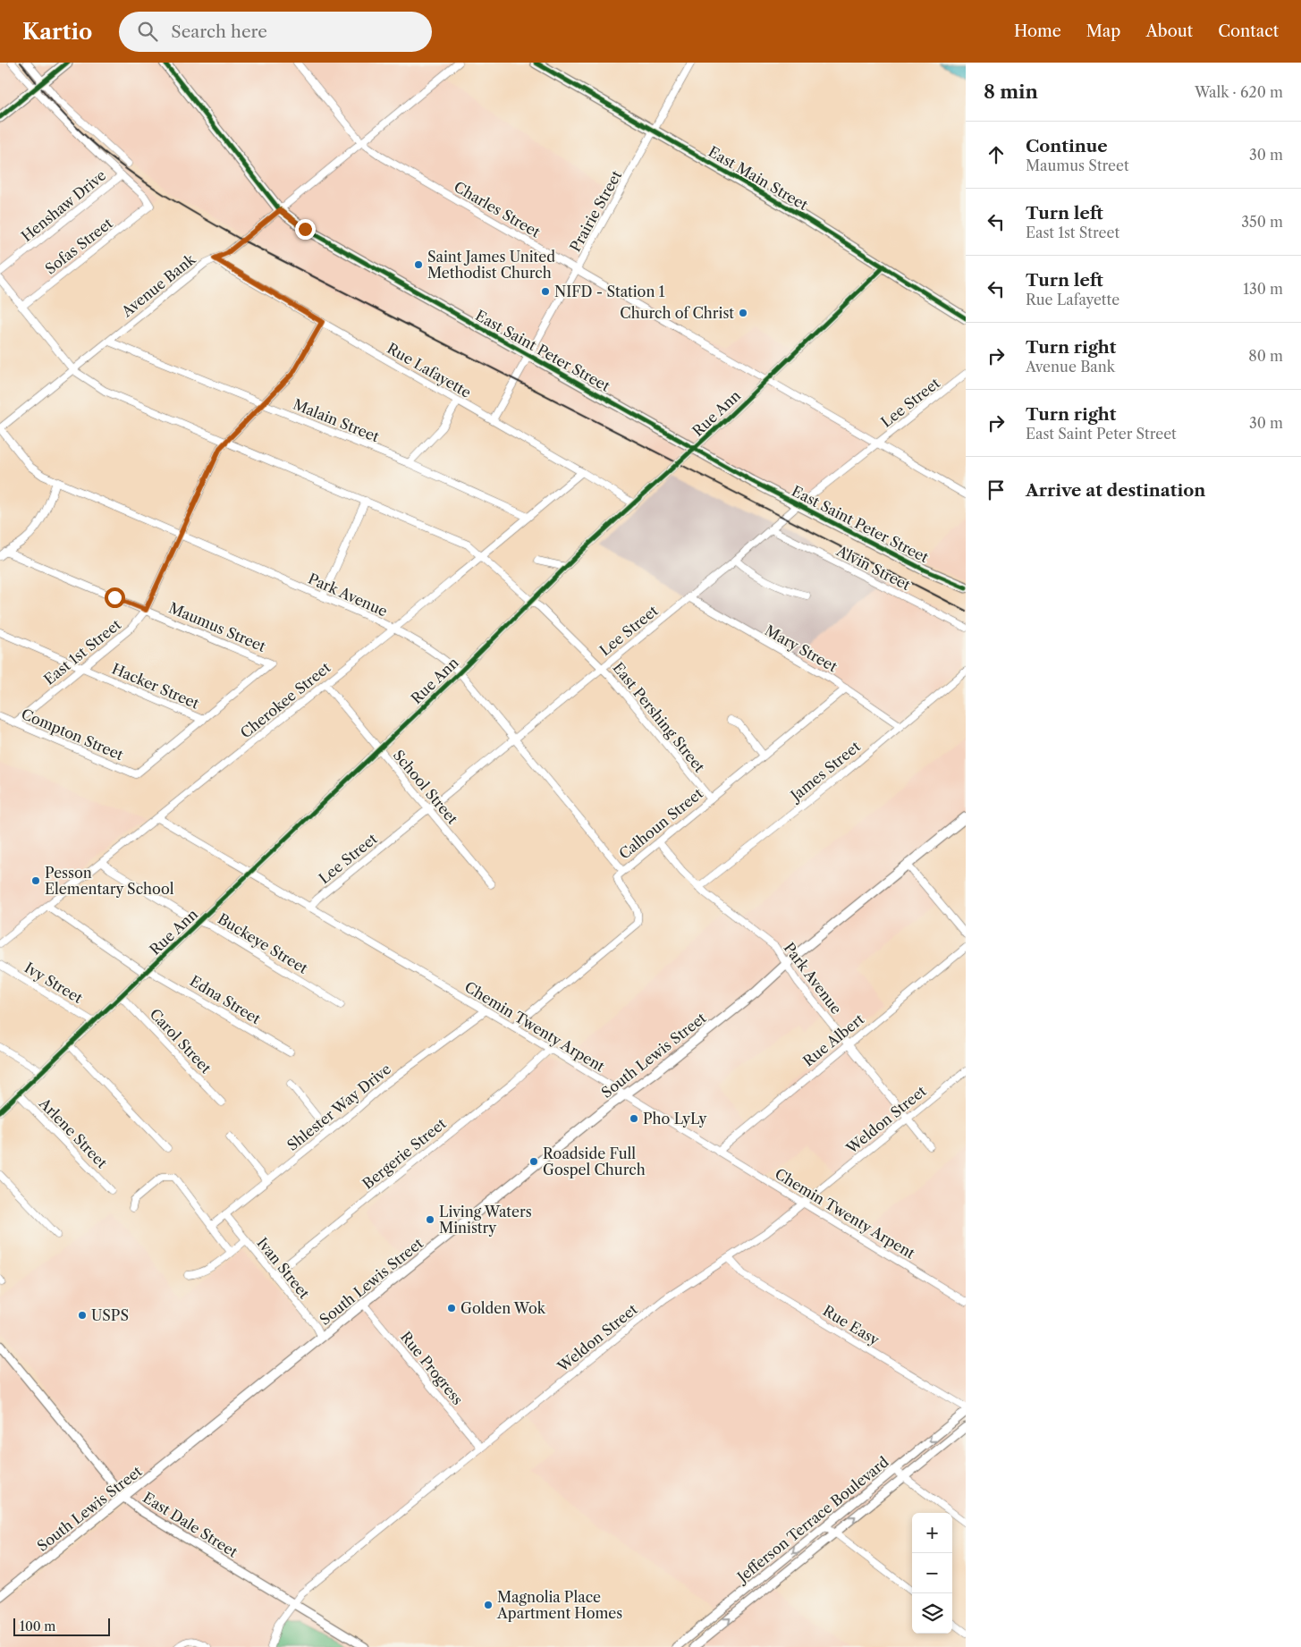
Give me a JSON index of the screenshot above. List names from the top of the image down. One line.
{"streets":{"main road":["East Main Street","East Saint Peter Street","South Lewis Street"],"street":["Henshaw Drive","Charles Street","Prairie Street","Sofas Street","Avenue Bank","Rue Lafayette","Lee Street","Rue Ann","Malain Street","Alvin Street","Park Avenue","Maumus Street","Mary Street","East 1st Street","Hacker Street","Cherokee Street","East Pershing Street","Compton Street","James Street","School Street","Calhoun Street","Buckeye Street","Ivy Street","Edna Street","Chemin Twenty Arpent","Rue Albert","Carol Street","Shlester Way Drive","Weldon Street","Arlene Street","Bergerie Street","Ivan Street","Rue Easy","Rue Progress","Jefferson Terrace Boulevard","East Dale Street"]},"crossings":[["East Main Street","Prairie Street"],["East Main Street","Rue Ann"],["Henshaw Drive","Sofas Street"],["Charles Street","Prairie Street"],["Charles Street","Avenue Bank"],["Charles Street","Lee Street"],["Charles Street","Rue Ann"],["Prairie Street","East Saint Peter Street"],["Prairie Street","Rue Lafayette"],["Sofas Street","East Pershing Street"],["Avenue Bank","East Saint Peter Street"],["Avenue Bank","Rue Lafayette"],["Avenue Bank","Malain Street"],["Avenue Bank","Park Avenue"],["Avenue Bank","East Pershing Street"],["East Saint Peter Street","Lee Street"],["East Saint Peter Street","Rue Ann"],["Rue Lafayette","Rue Ann"],["Rue Lafayette","East 1st Street"],["Rue Lafayette","Cherokee Street"],["Lee Street","Alvin Street"],["Lee Street","Park Avenue"],["Lee Street","Mary Street"],["Lee Street","East Pershing Street"],["Lee Street","School Street"],["Lee Street","Chemin Twenty Arpent"],["Rue Ann","Park Avenue"],["Rue Ann","East Pershing Street"],["Rue Ann","School Street"],["Rue Ann","Buckeye Street"],["Rue Ann","Ivy Street"],["Rue Ann","Edna Street"],["Rue Ann","Chemin Twenty Arpent"],["Rue Ann","Carol Street"],["Rue Ann","Arlene Street"],["Malain Street","East 1st Street"],["Malain Street","Cherokee Street"],["Park Avenue","East 1st Street"],["Park Avenue","Cherokee Street"],["Park Avenue","James Street"],["Park Avenue","Calhoun Street"],["Park Avenue","Rue Albert"],["Park Avenue","South Lewis Street"],["Park Avenue","Weldon Street"],["Maumus Street","East 1st Street"],["Maumus Street","Hacker Street"],["Maumus Street","Compton Street"],["Mary Street","James Street"],["Mary Street","Calhoun Street"],["East 1st Street","Hacker Street"],["East 1st Street","East Pershing Street"],["East 1st Street","Compton Street"],["Hacker Street","Compton Street"],["Cherokee Street","East Pershing Street"],["Cherokee Street","School Street"],["Cherokee Street","Buckeye Street"],["Cherokee Street","Edna Street"],["Cherokee Street","Chemin Twenty Arpent"],["East Pershing Street","Calhoun Street"],["Calhoun Street","Chemin Twenty Arpent"],["Chemin Twenty Arpent","Rue Albert"],["Chemin Twenty Arpent","South Lewis Street"],["Chemin Twenty Arpent","Shlester Way Drive"],["Chemin Twenty Arpent","Weldon Street"],["Chemin Twenty Arpent","Bergerie Street"],["South Lewis Street","Ivan Street"],["South Lewis Street","Rue Progress"],["South Lewis Street","East Dale Street"],["Shlester Way Drive","Ivan Street"],["Weldon Street","Rue Easy"],["Weldon Street","Rue Progress"],["Weldon Street","East Dale Street"],["Bergerie Street","Ivan Street"]],"places":["Saint James United Methodist Church","NIFD - Station 1","Church of Christ","Pesson Elementary School","Pho LyLy","Roadside Full Gospel Church","Living Waters Ministry","Golden Wok","USPS","Magnolia Place Apartment Homes"],"scale_bar":"100 m","page":{"header":"Kartio","search":"Search here","nav":["Home","Map","About","Contact"],"heading":["8 min","Walk · 620 m"],"list":[["Continue","Maumus Street","30 m"],["Turn left","East 1st Street","350 m"],["Turn left","Rue Lafayette","130 m"],["Turn right","Avenue Bank","80 m"],["Turn right","East Saint Peter Street","30 m"],"Arrive at destination"],"map_buttons":["+","−"],"scale":"100 m"}}
